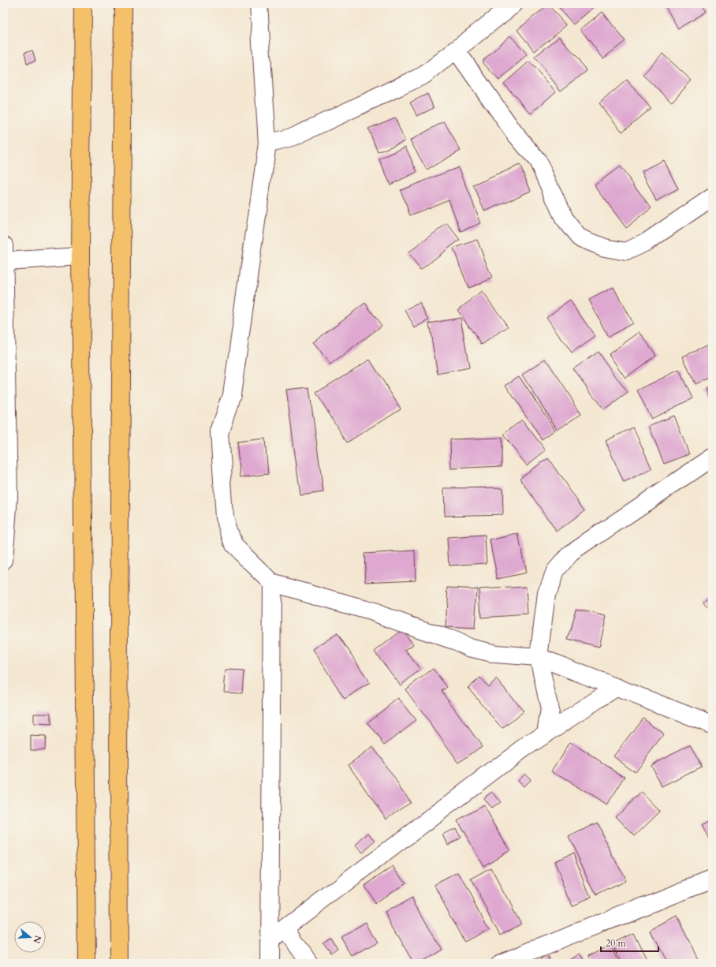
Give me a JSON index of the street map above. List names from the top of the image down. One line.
{"scale_bar":"20 m","north":"right"}
